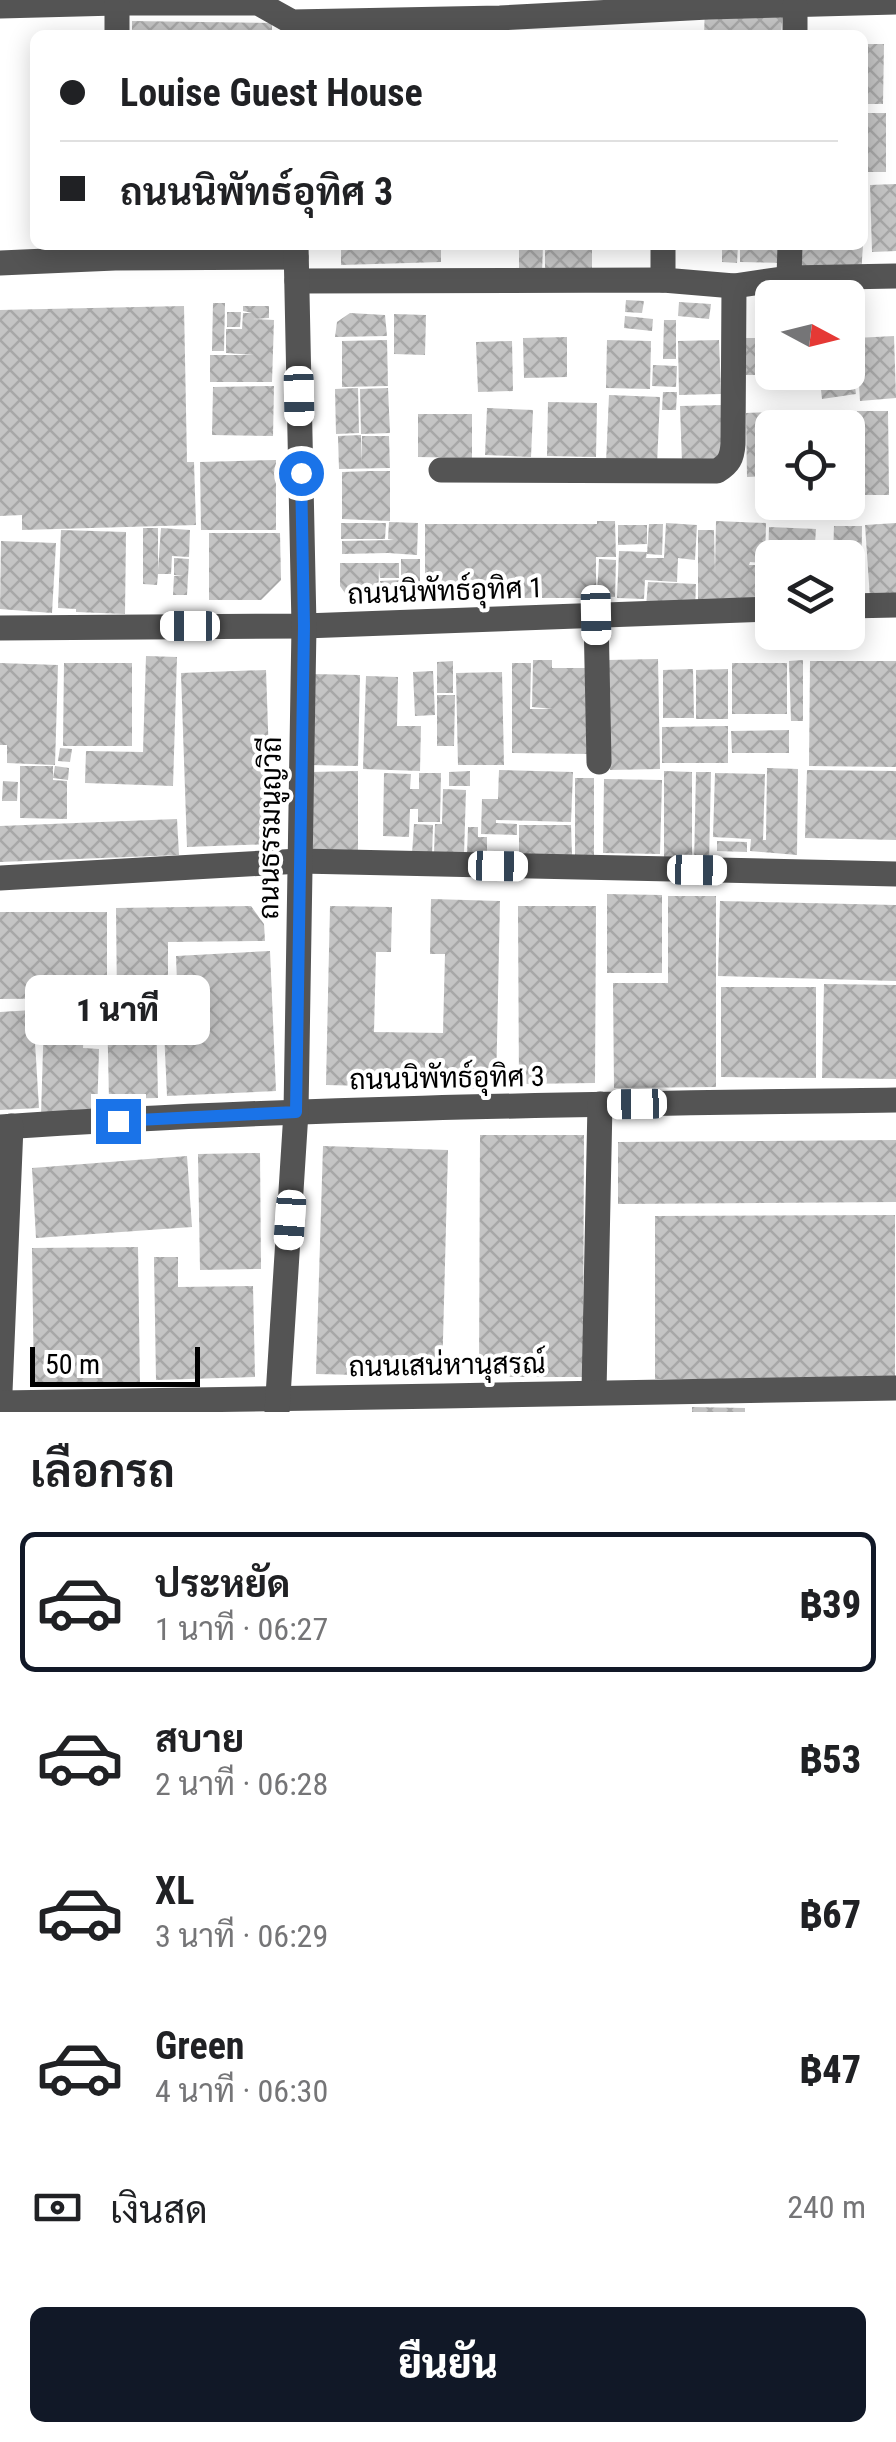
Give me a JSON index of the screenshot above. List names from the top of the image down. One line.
{"streets":{"street":["ถนนนิพัทธ์อุทิศ 1","ถนนธรรมนูญวิถี","ถนนนิพัทธ์อุทิศ 3","ถนนเสน่หานุสรณ์"]},"crossings":[["ถนนนิพัทธ์อุทิศ 1","ถนนธรรมนูญวิถี"],["ถนนธรรมนูญวิถี","ถนนนิพัทธ์อุทิศ 3"],["ถนนธรรมนูญวิถี","ถนนเสน่หานุสรณ์"]],"scale_bar":"50 m","north":"right","page":{"banner":["Louise Guest House","ถนนนิพัทธ์อุทิศ 3"],"bubble":"1 นาที","scale":"50 m","heading":"เลือกรถ","list":[{"name":"ประหยัด","note":"1 นาที · 06:27","value":"฿39"},{"name":"สบาย","note":"2 นาที · 06:28","value":"฿53"},{"name":"XL","note":"3 นาที · 06:29","value":"฿67"},{"name":"Green","note":"4 นาที · 06:30","value":"฿47"}],"pay":["เงินสด","240 m"],"buttons":"ยืนยัน"}}
